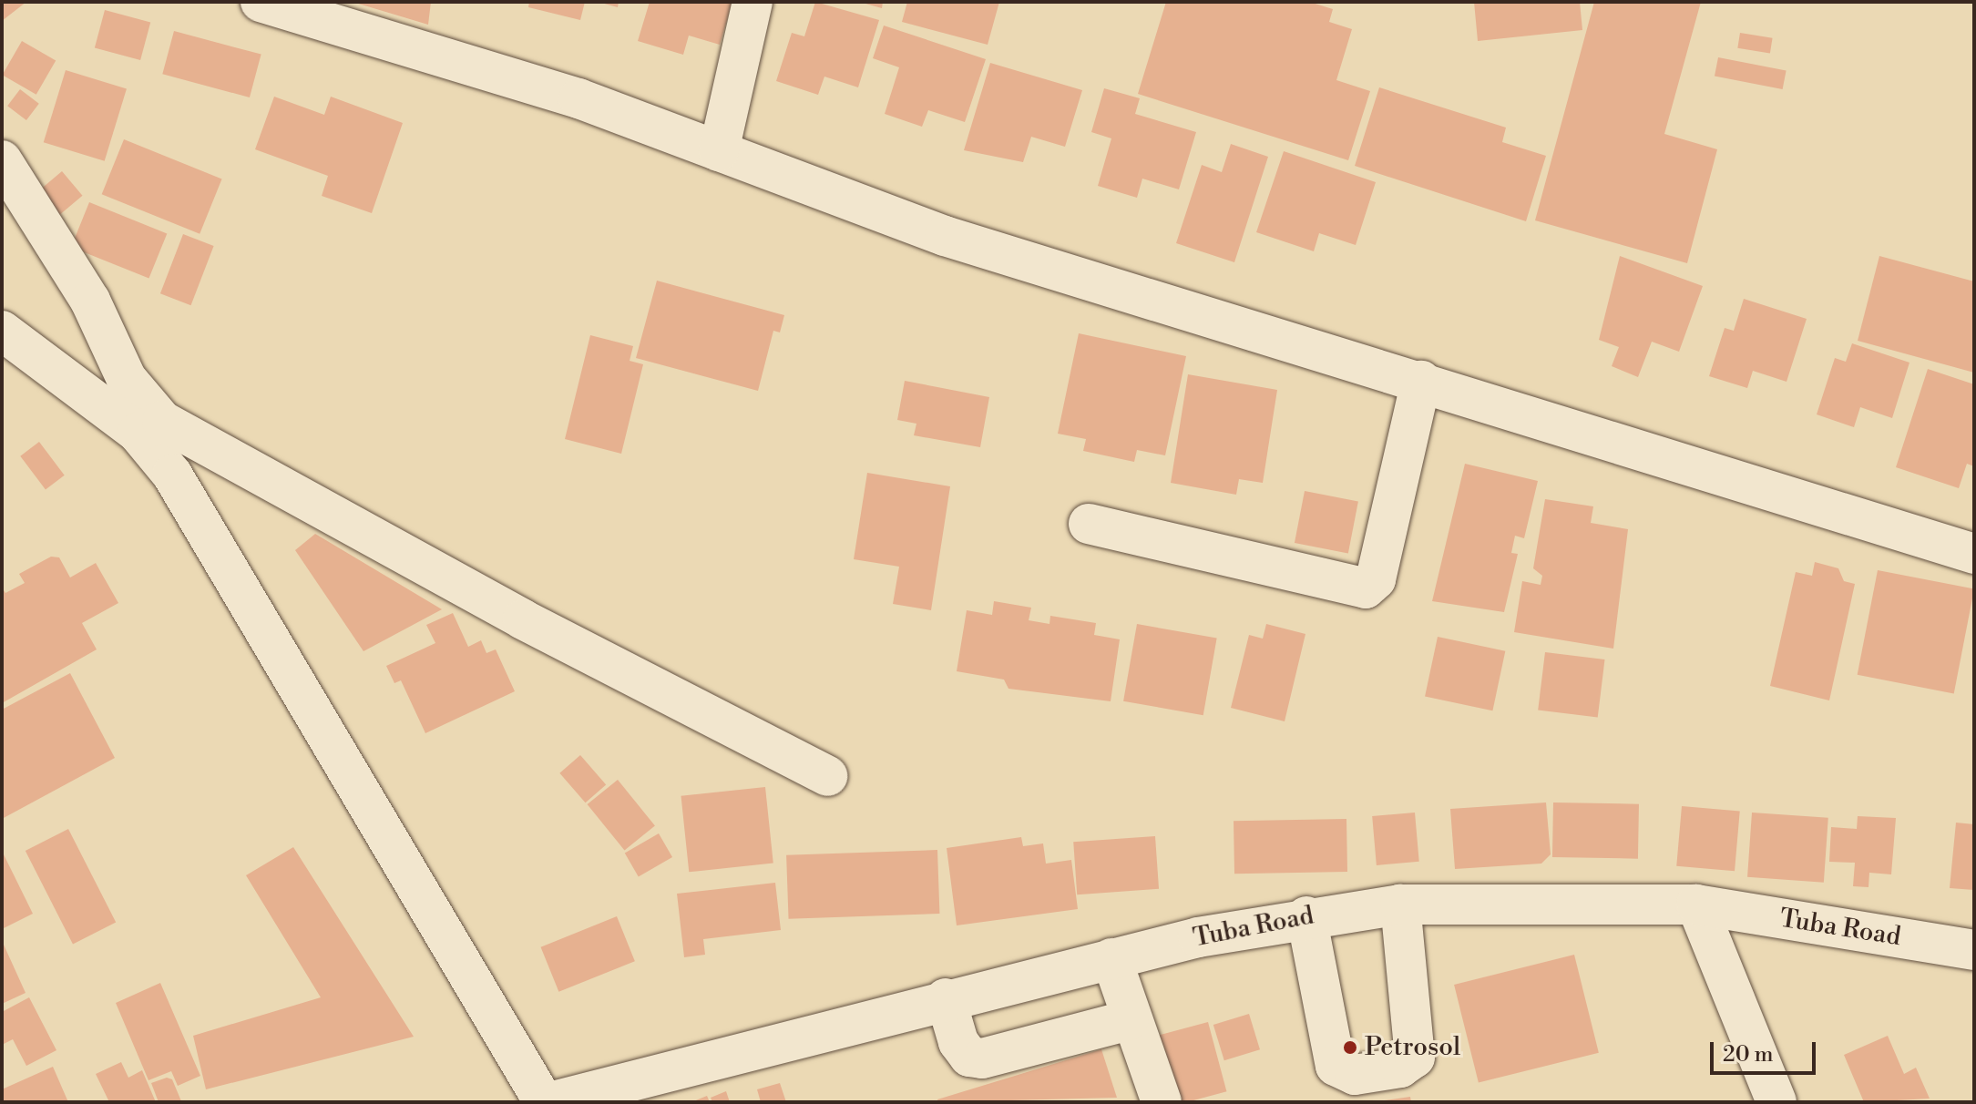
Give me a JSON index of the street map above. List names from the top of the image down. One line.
{"streets":{"street":["Tuba Road"]},"places":["Petrosol"],"scale_bar":"20 m"}
